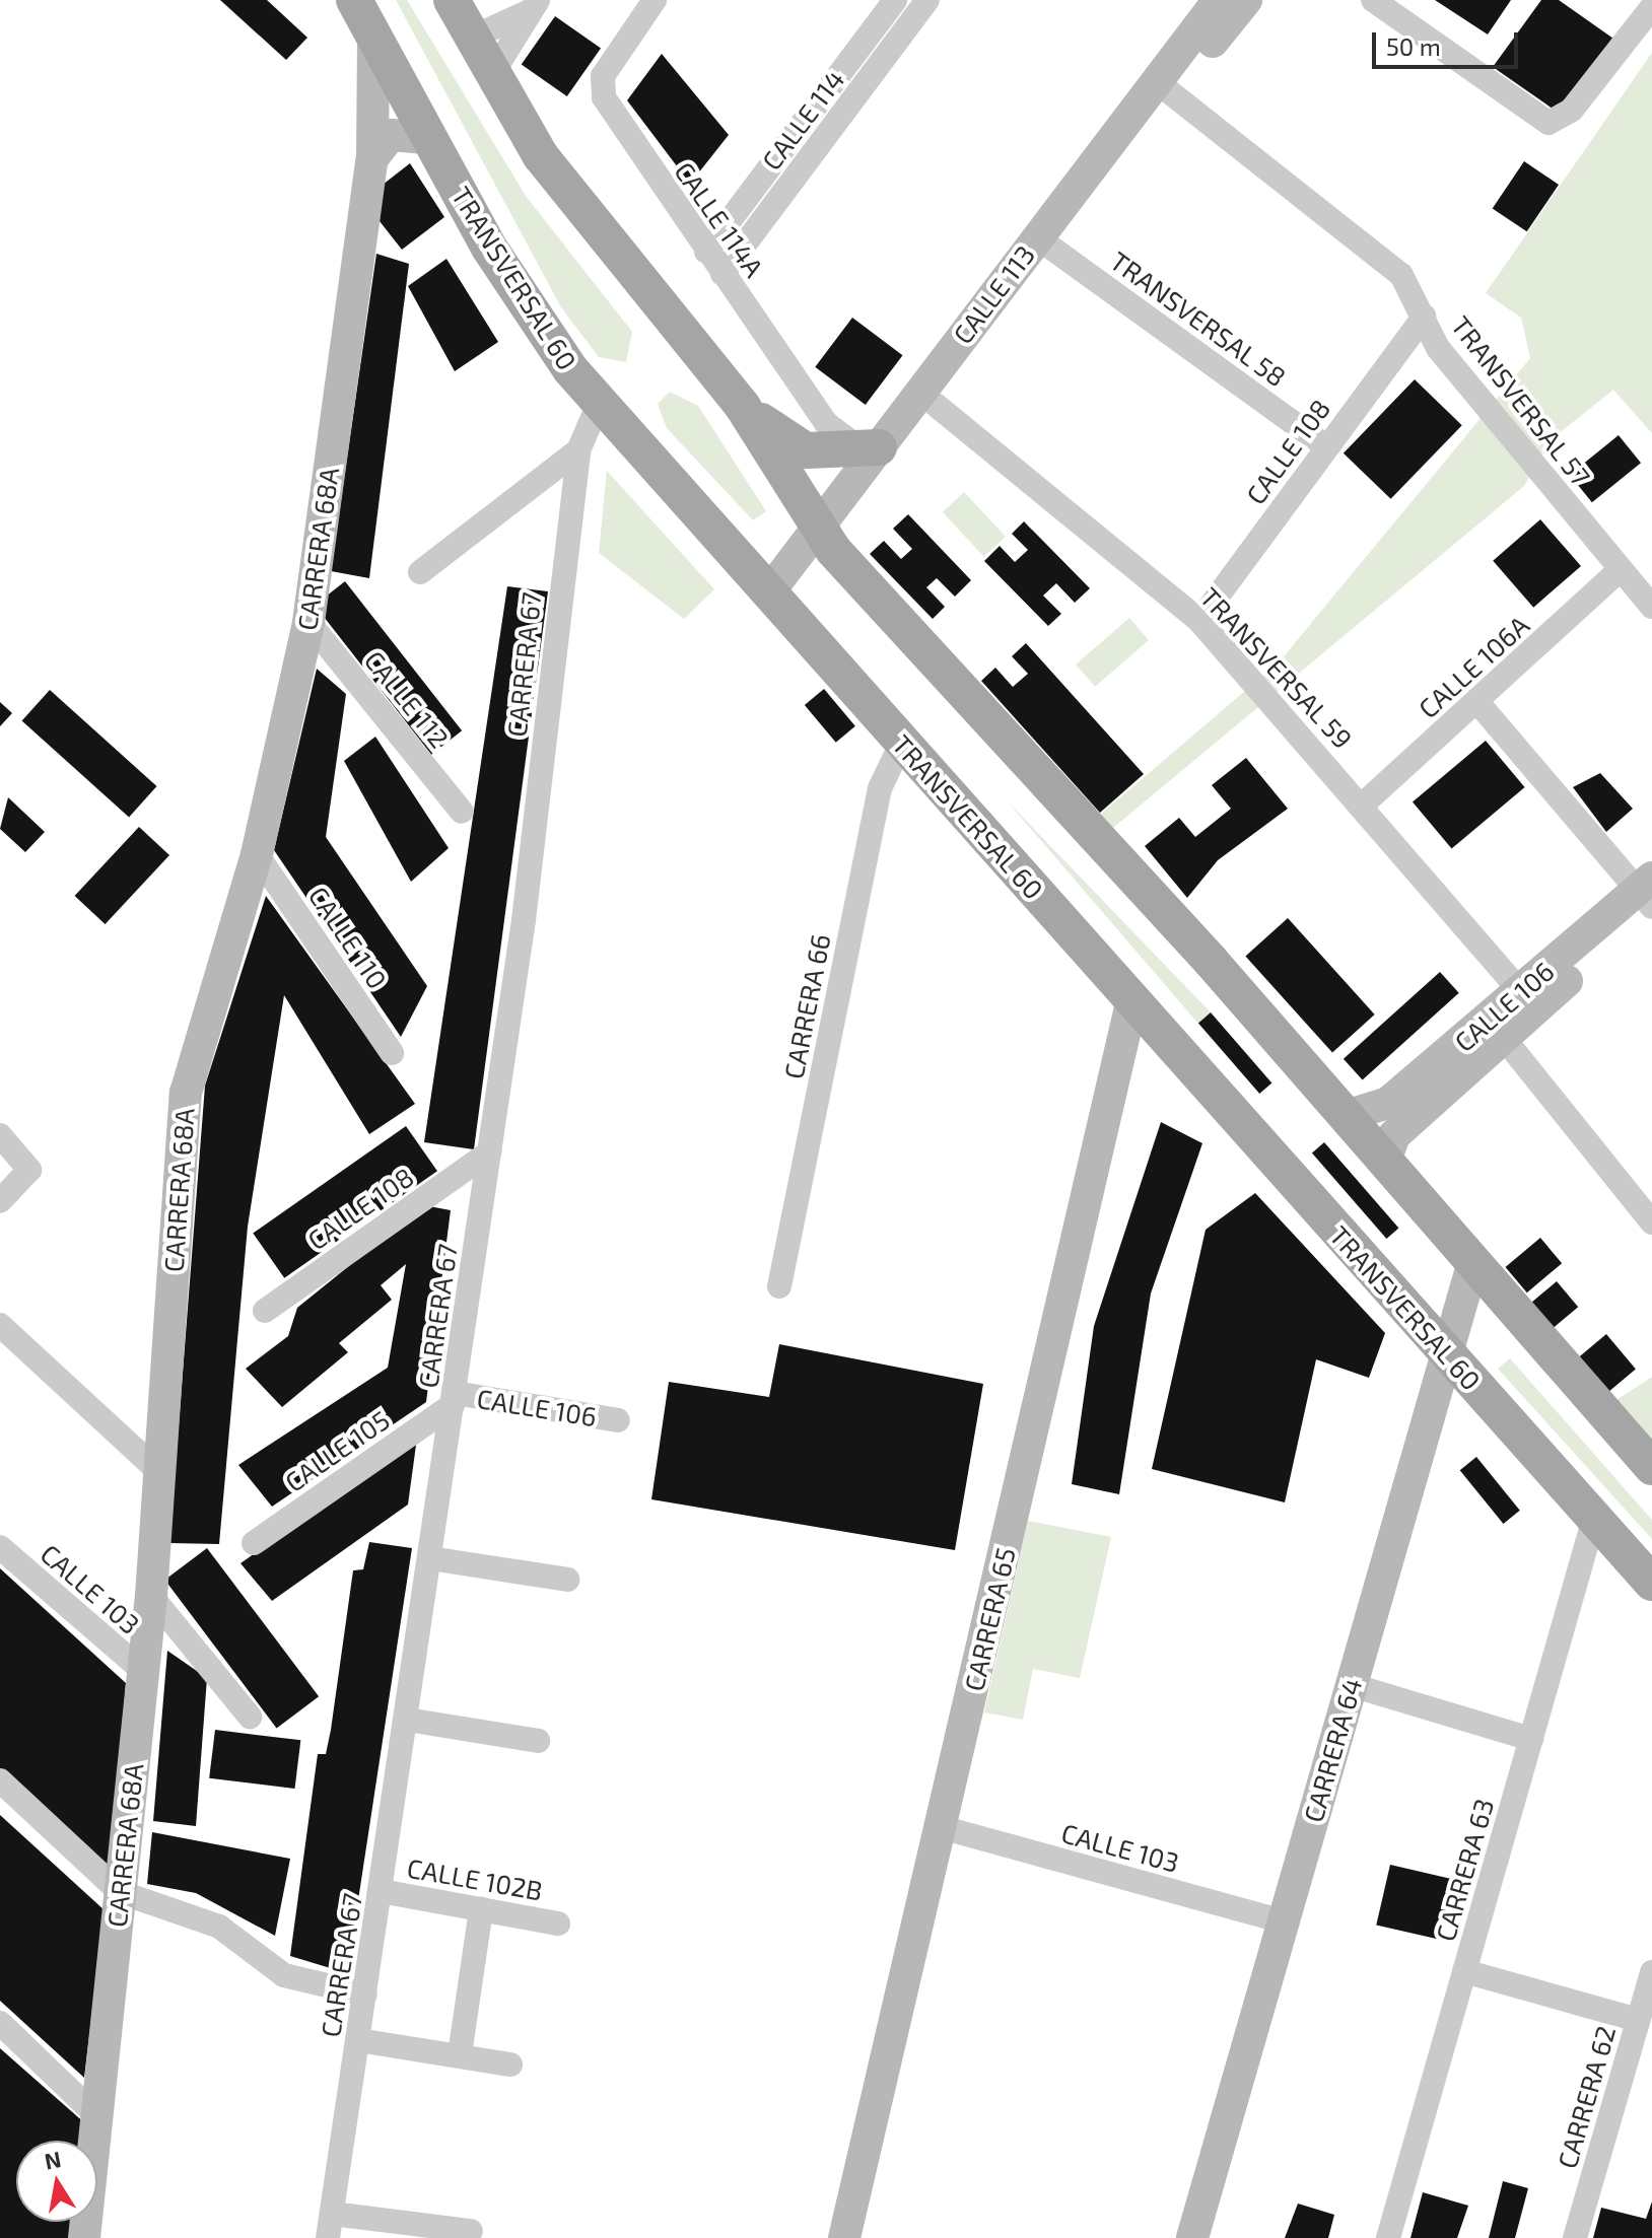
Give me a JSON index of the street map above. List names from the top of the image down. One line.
{"streets":{"main road":["TRANSVERSAL 60"],"street":["CALLE 114","CALLE 114A","CALLE 113","TRANSVERSAL 58","TRANSVERSAL 57","CALLE 108","CARRERA 68A","CARRERA 67","CALLE 106A","TRANSVERSAL 59","CALLE 112","CALLE 110","CARRERA 66","CALLE 106","CALLE 105","CALLE 103","CARRERA 65","CARRERA 64","CARRERA 63","CALLE 102B","CARRERA 62"]},"crossings":[["CALLE 114","CALLE 114A"],["CALLE 114A","CALLE 113"],["TRANSVERSAL 60","CALLE 113"],["TRANSVERSAL 60","CARRERA 68A"],["TRANSVERSAL 60","CARRERA 67"],["TRANSVERSAL 60","CARRERA 66"],["TRANSVERSAL 60","CARRERA 65"],["TRANSVERSAL 60","CARRERA 64"],["TRANSVERSAL 60","CARRERA 63"],["CALLE 113","TRANSVERSAL 58"],["CALLE 113","TRANSVERSAL 57"],["CALLE 113","TRANSVERSAL 59"],["TRANSVERSAL 58","CALLE 108"],["TRANSVERSAL 57","CALLE 108"],["TRANSVERSAL 57","CALLE 106A"],["CALLE 108","CARRERA 67"],["CALLE 108","TRANSVERSAL 59"],["CARRERA 68A","CALLE 112"],["CARRERA 68A","CALLE 110"],["CARRERA 68A","CALLE 103"],["CARRERA 67","CALLE 106"],["CARRERA 67","CALLE 105"],["CARRERA 67","CALLE 102B"],["CALLE 106A","TRANSVERSAL 59"],["TRANSVERSAL 59","CALLE 106"],["CALLE 106","CALLE 105"],["CALLE 103","CARRERA 65"],["CALLE 103","CARRERA 64"]],"scale_bar":"50 m","north":"top"}
